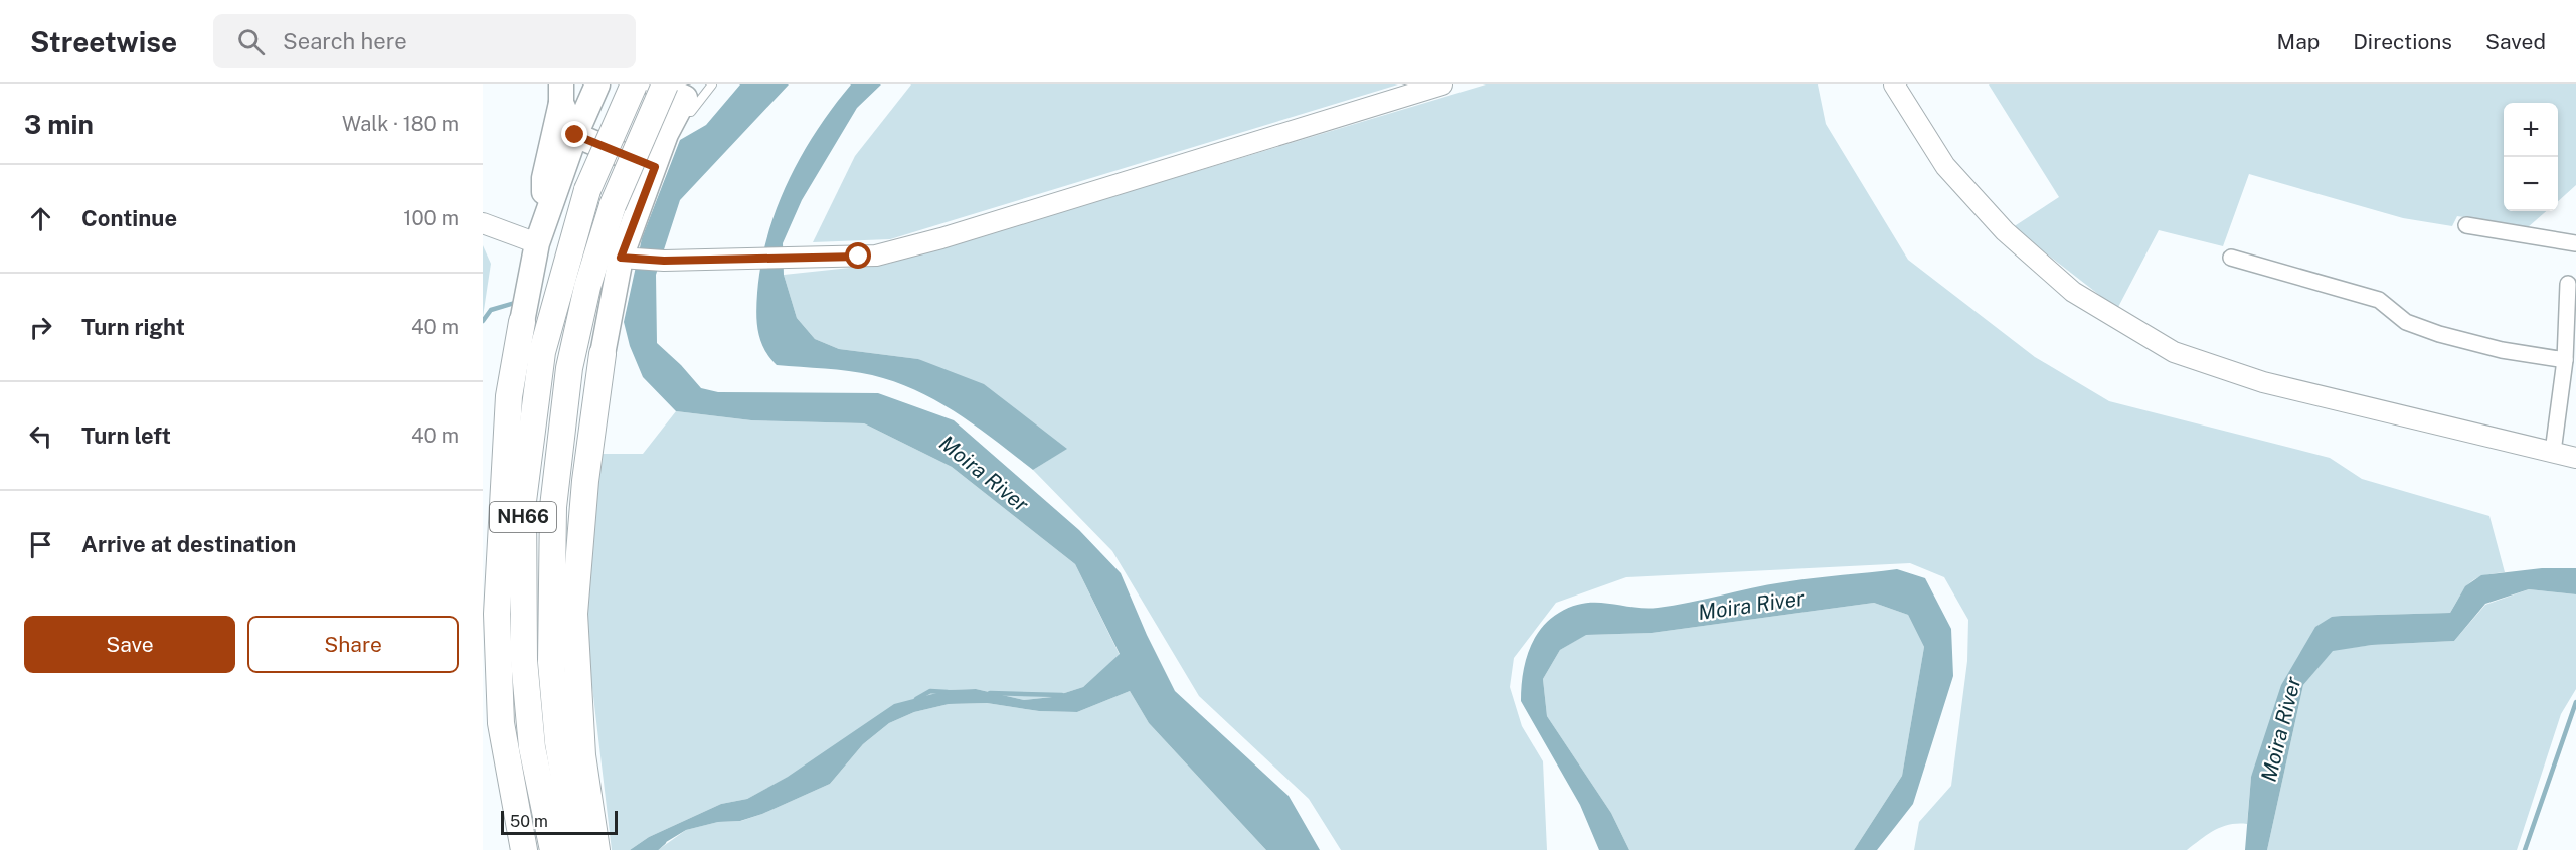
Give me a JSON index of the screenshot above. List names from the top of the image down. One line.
{"streets":{"highway":["NH66"]},"water":["Moira River"],"scale_bar":"50 m","page":{"header":"Streetwise","search":"Search here","nav":["Map","Directions","Saved"],"heading":["3 min","Walk · 180 m"],"map_buttons":["+","−"],"list":[["Continue","100 m"],["Turn right","40 m"],["Turn left","40 m"],"Arrive at destination"],"buttons":["Save","Share"],"scale":"50 m"}}
